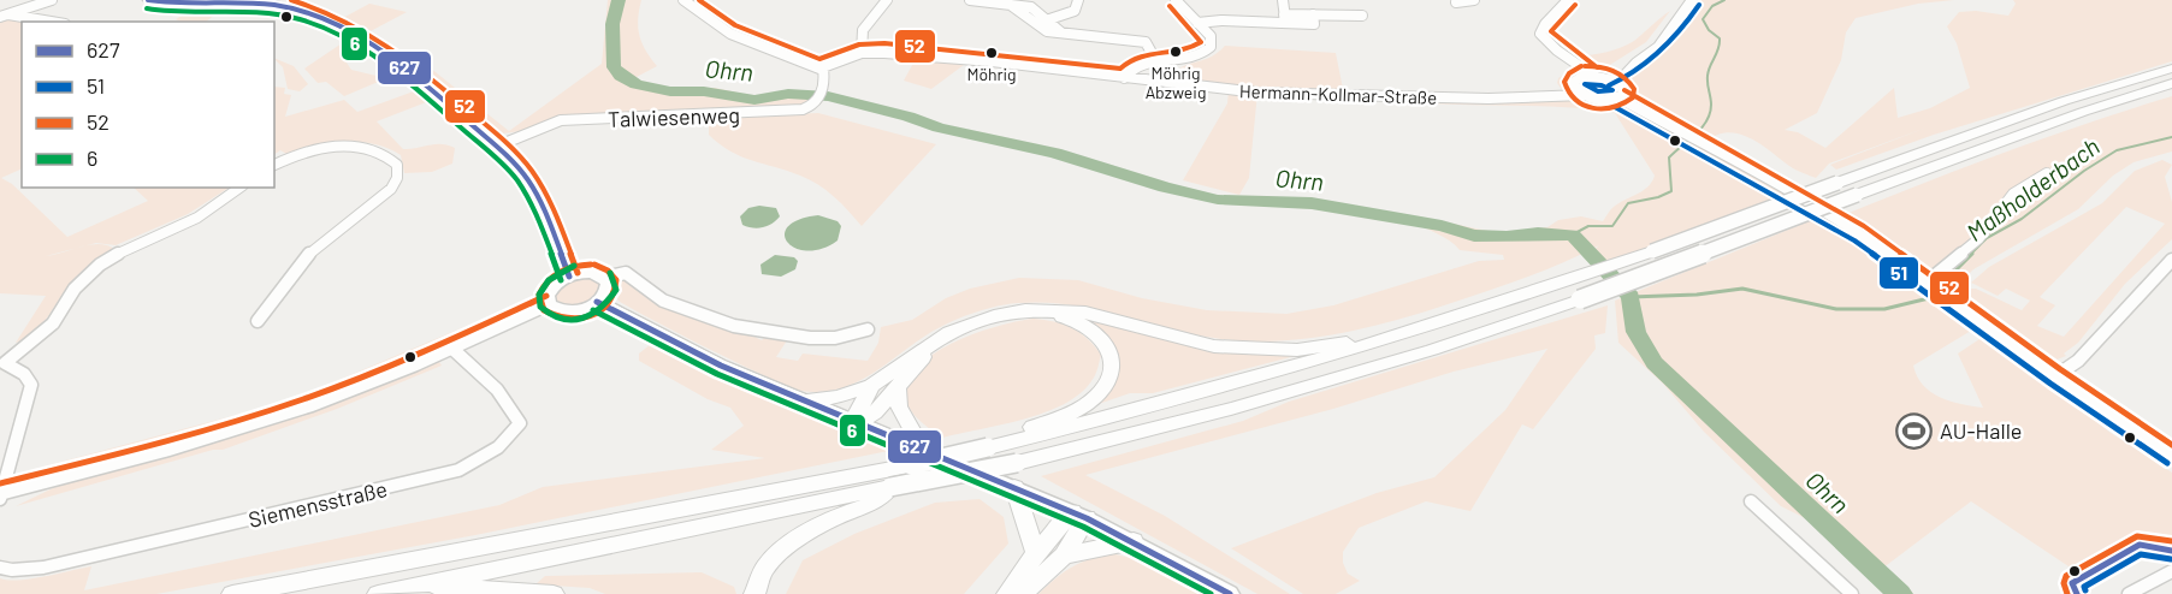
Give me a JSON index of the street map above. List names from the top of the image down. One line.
{"streets":{"street":["Hermann-Kollmar-Straße","Talwiesenweg","Siemensstraße"]},"crossings":[["Hermann-Kollmar-Straße","Talwiesenweg"]],"water":["Ohrn","Maßholderbach"],"places":{"other":["Möhrig Abzweig","Möhrig"],"sports":["AU-Halle"]},"lines":["transit line 627","transit line 52","transit line 51","transit line 6"],"legend":["627","51","52","6"]}
